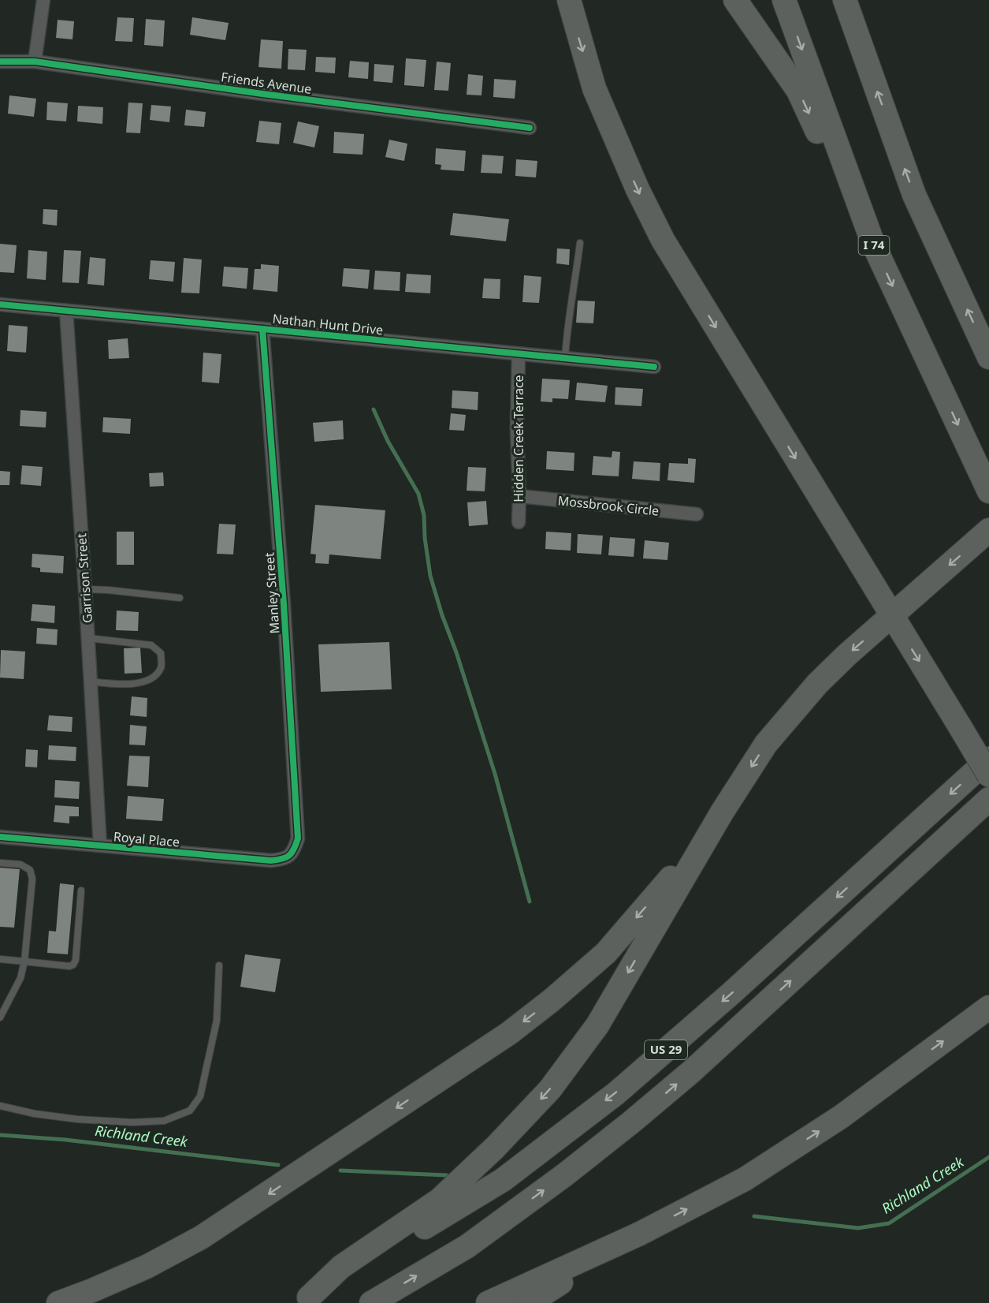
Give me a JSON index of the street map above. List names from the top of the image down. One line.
{"streets":{"highway":["I 74","US 29"],"street":["Friends Avenue","Nathan Hunt Drive","Hidden Creek Terrace","Mossbrook Circle","Garrison Street","Manley Street","Royal Place"]},"crossings":[["Nathan Hunt Drive","Hidden Creek Terrace"],["Nathan Hunt Drive","Garrison Street"],["Nathan Hunt Drive","Manley Street"],["Hidden Creek Terrace","Mossbrook Circle"],["Garrison Street","Royal Place"],["Manley Street","Royal Place"]],"water":["Richland Creek"]}
